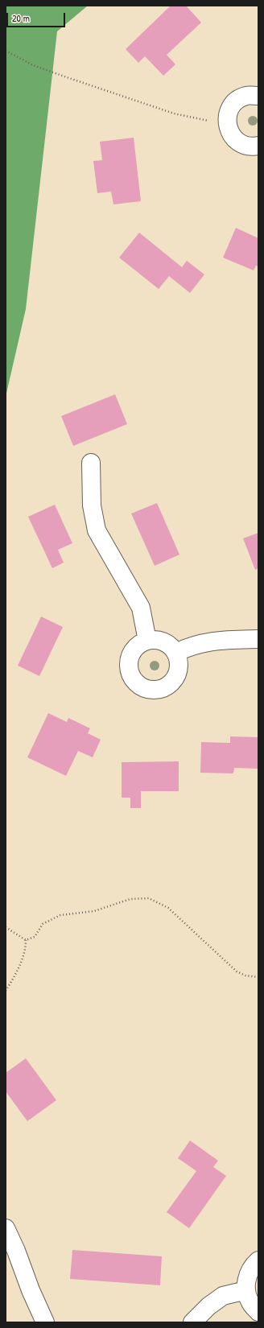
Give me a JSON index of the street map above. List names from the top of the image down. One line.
{"scale_bar":"20 m"}
